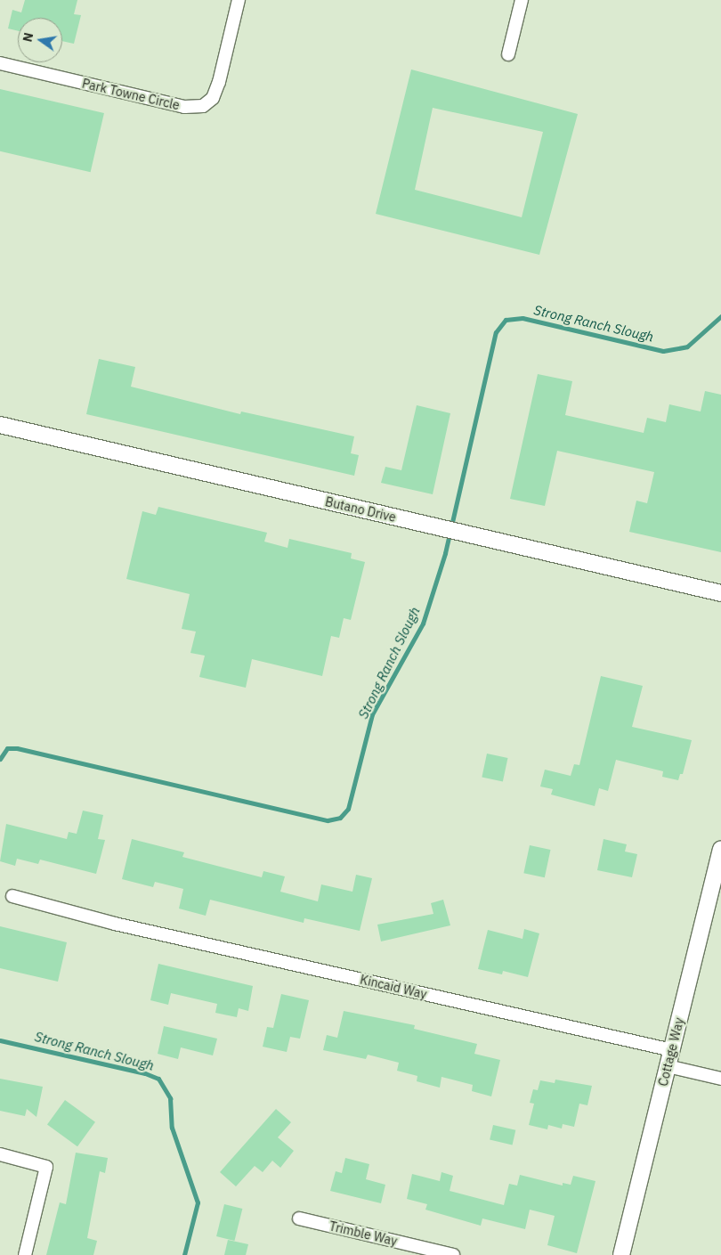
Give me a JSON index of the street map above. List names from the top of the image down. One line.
{"streets":{"street":["Park Towne Circle","Butano Drive","Kincaid Way","Cottage Way","Trimble Way"]},"crossings":[["Kincaid Way","Cottage Way"]],"water":["Strong Ranch Slough"],"north":"left"}
